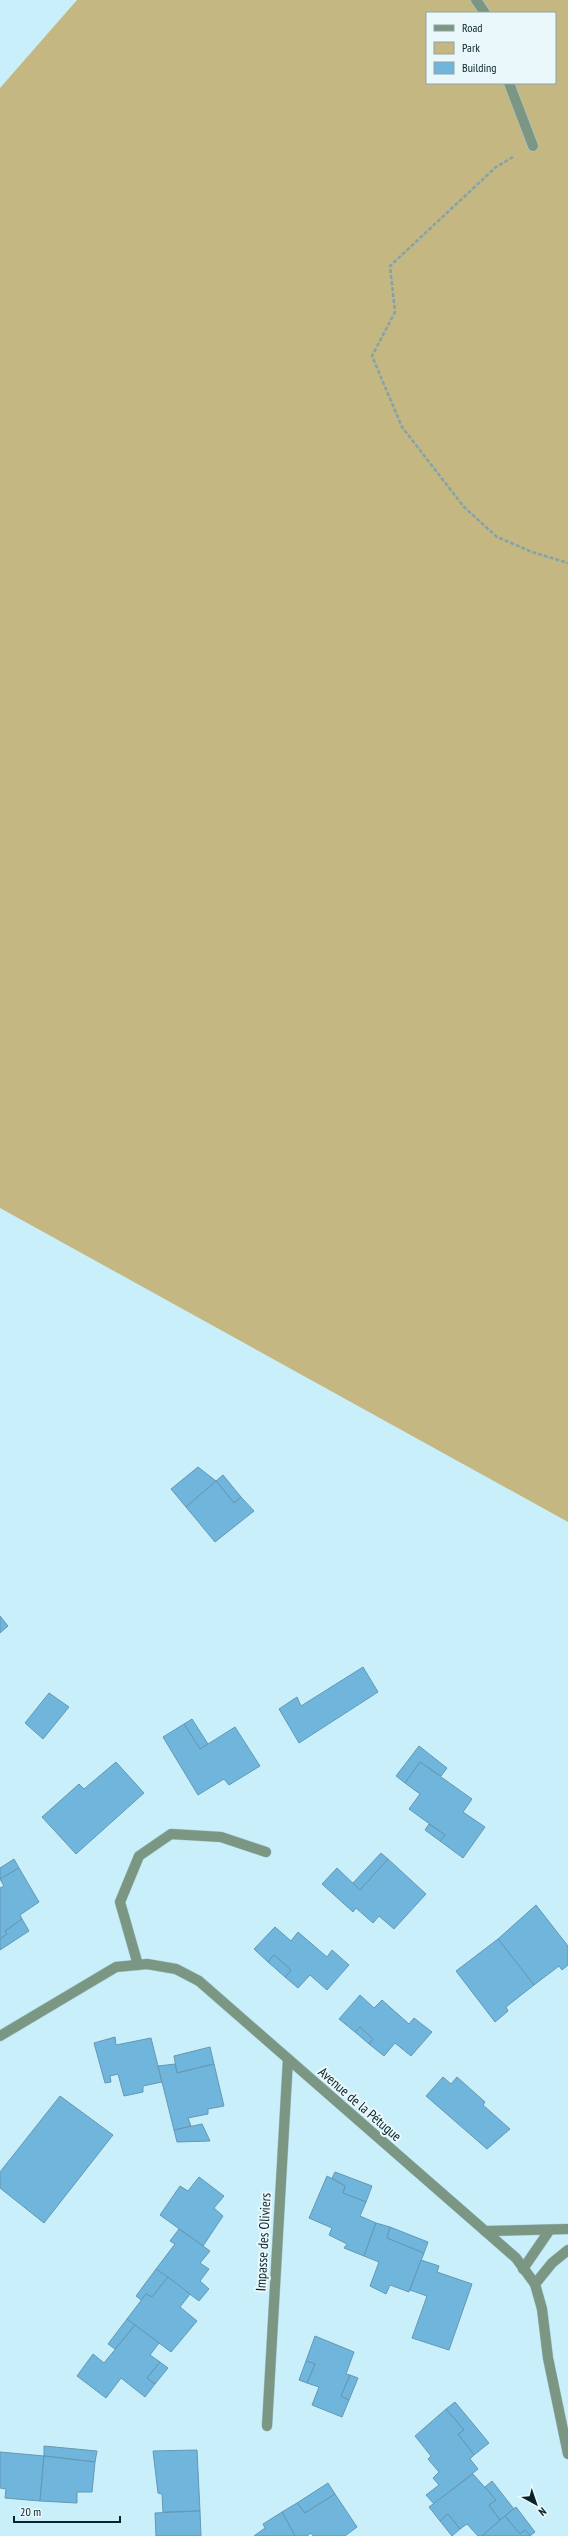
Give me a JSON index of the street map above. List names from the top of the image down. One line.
{"streets":{"street":["Avenue de la Pétugue","Impasse des Oliviers"]},"crossings":[["Avenue de la Pétugue","Impasse des Oliviers"]],"legend":["Road","Park","Building"],"scale_bar":"20 m","north":"bottom right"}
